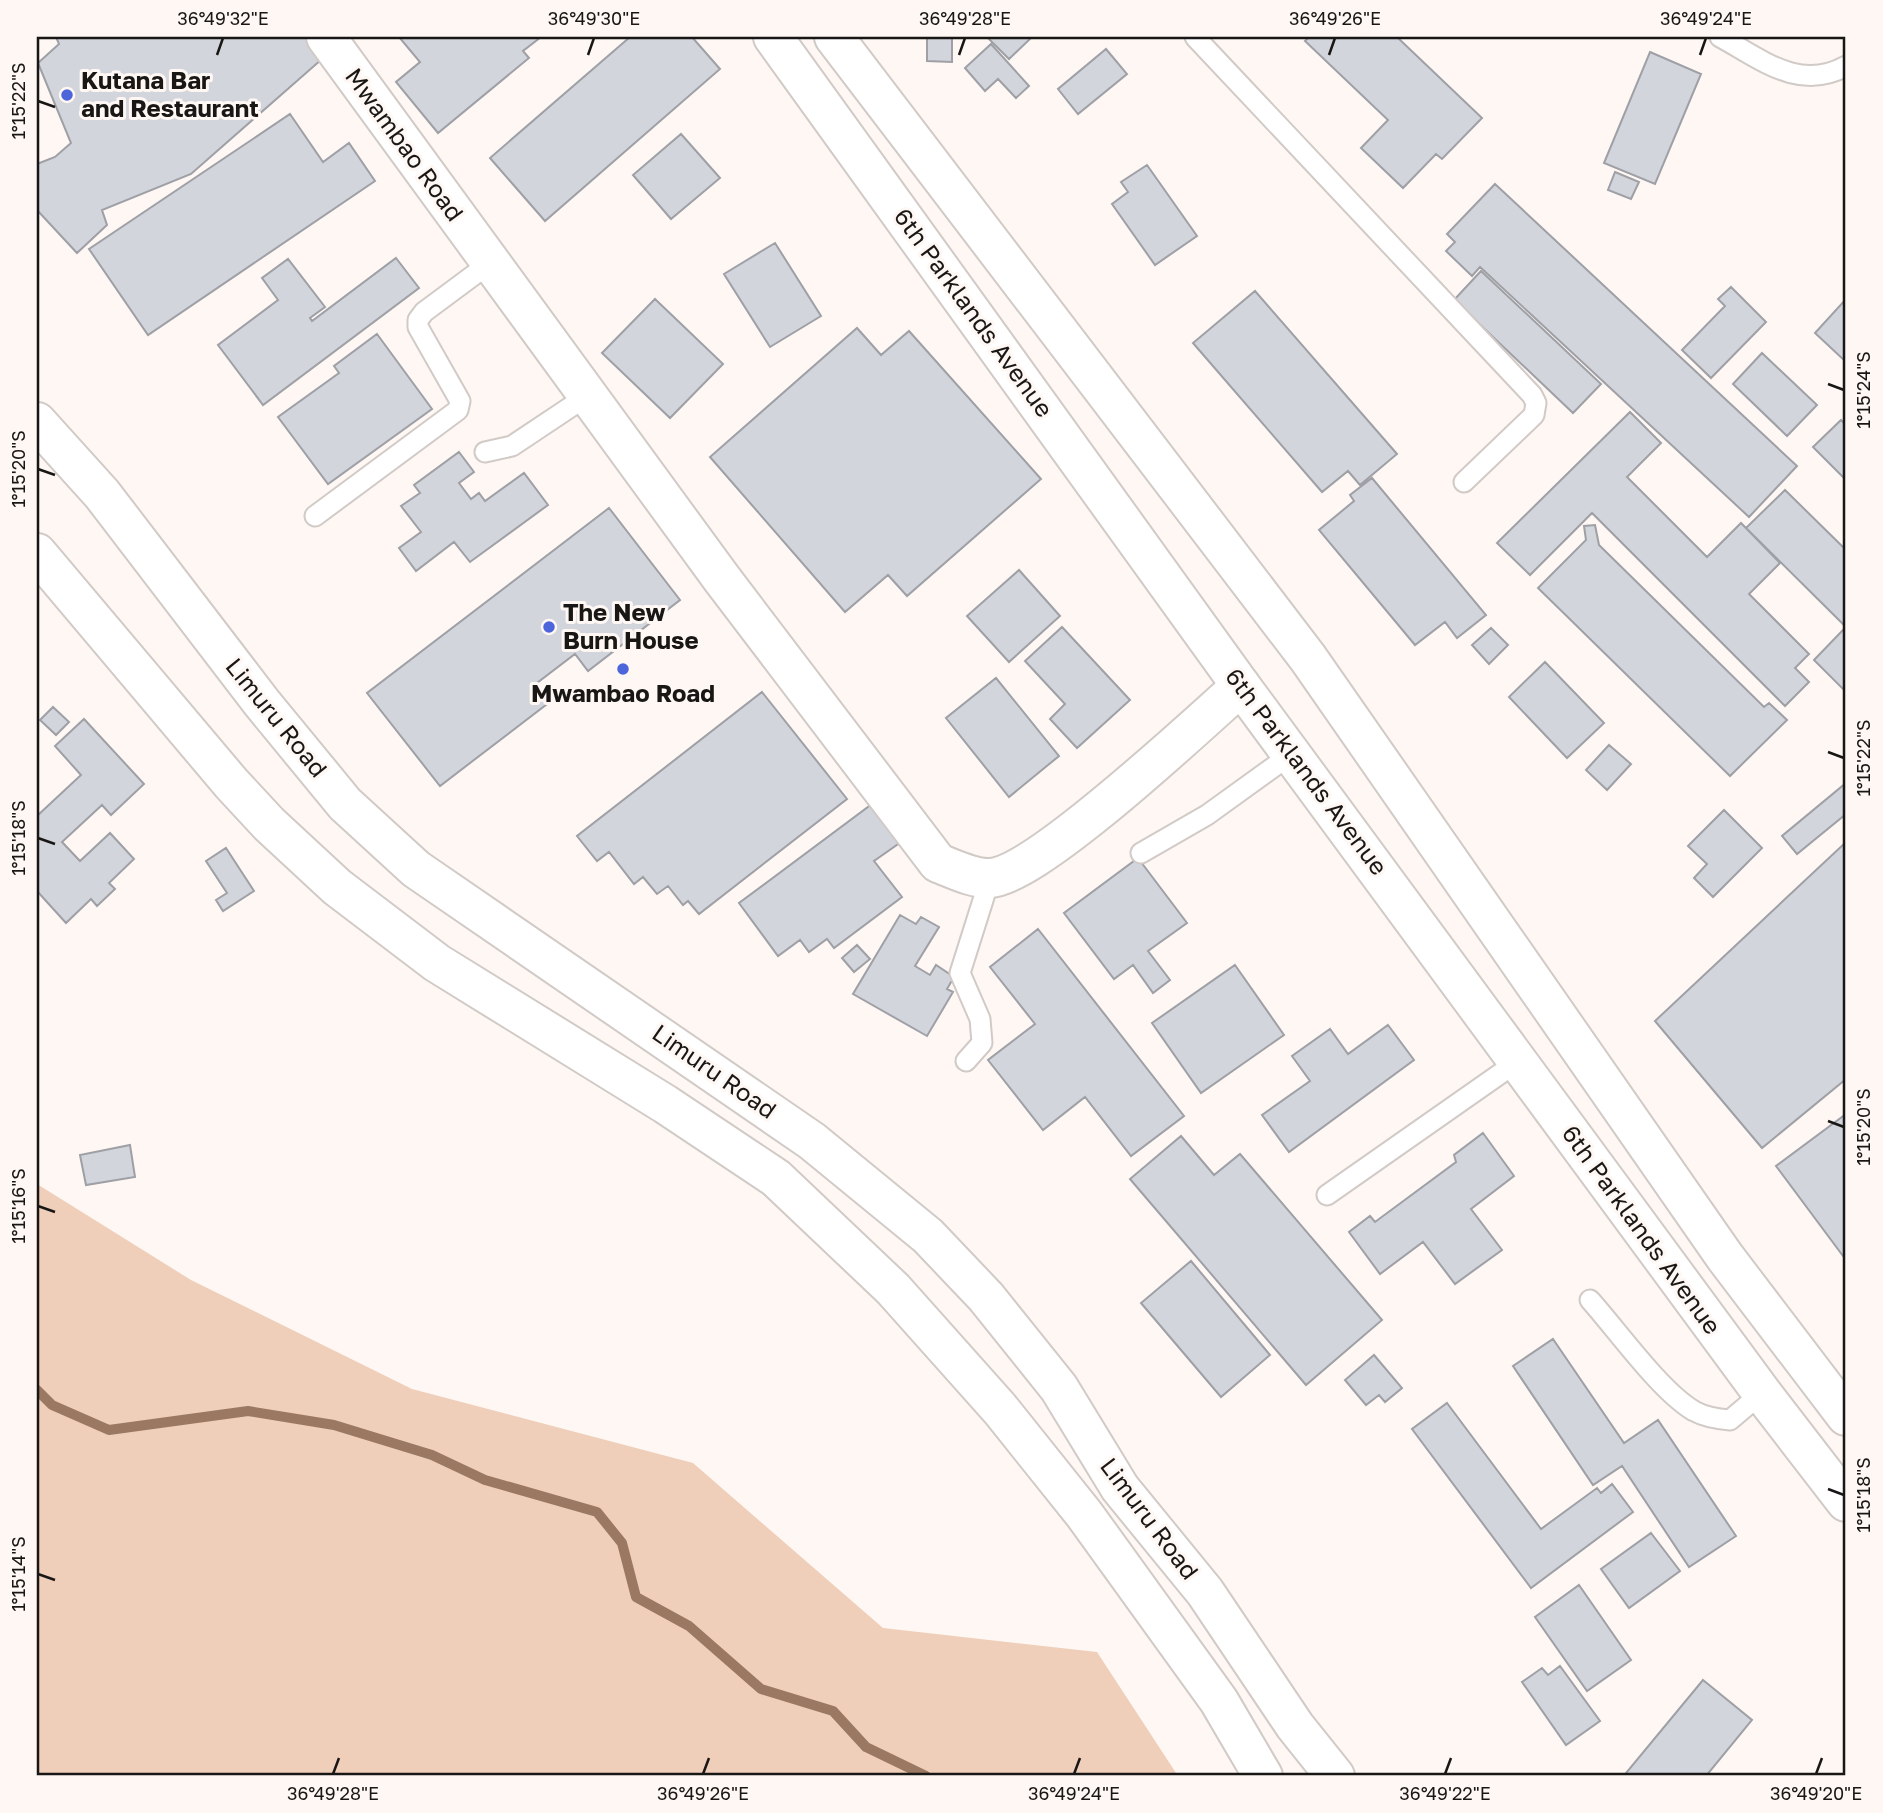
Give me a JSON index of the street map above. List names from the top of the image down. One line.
{"streets":{"street":["Mwambao Road","6th Parklands Avenue","Limuru Road"]},"places":["Kutana Bar and Restaurant","The New Burn House","Mwambao Road"],"coordinates":["36°49'32\"E","36°49'30\"E","36°49'28\"E","36°49'26\"E","36°49'24\"E","1°15'22\"S","1°15'24\"S","1°15'20\"S","1°15'18\"S","1°15'16\"S","1°15'14\"S","36°49'22\"E","36°49'20\"E"]}
